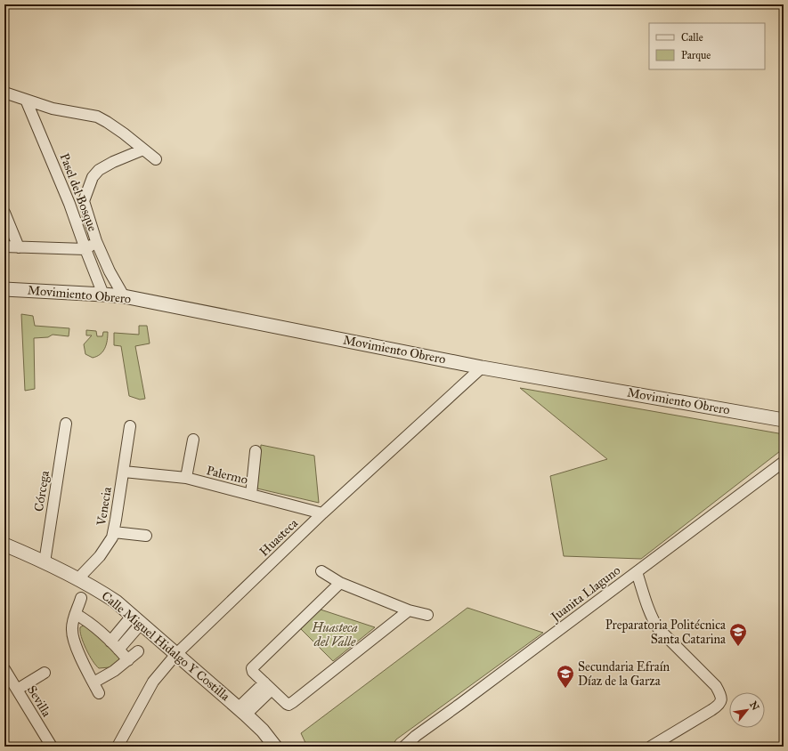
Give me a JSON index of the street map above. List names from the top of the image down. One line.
{"streets":{"street":["Pasel del Bosque","Movimiento Obrero","Palermo","Córcega","Venecia","Huasteca","Juanita Llaguno","Calle Miguel Hidalgo Y Costilla","Sevilla"]},"crossings":[["Pasel del Bosque","Movimiento Obrero"],["Movimiento Obrero","Huasteca"],["Palermo","Venecia"],["Palermo","Huasteca"],["Córcega","Calle Miguel Hidalgo Y Costilla"],["Venecia","Calle Miguel Hidalgo Y Costilla"],["Huasteca","Calle Miguel Hidalgo Y Costilla"]],"parks":["Huasteca del Valle"],"places":{"school or university":["Preparatoria Politécnica Santa Catarina","Secundaria Efraín Díaz de la Garza"]},"legend":["Calle","Parque"],"north":"top right"}
